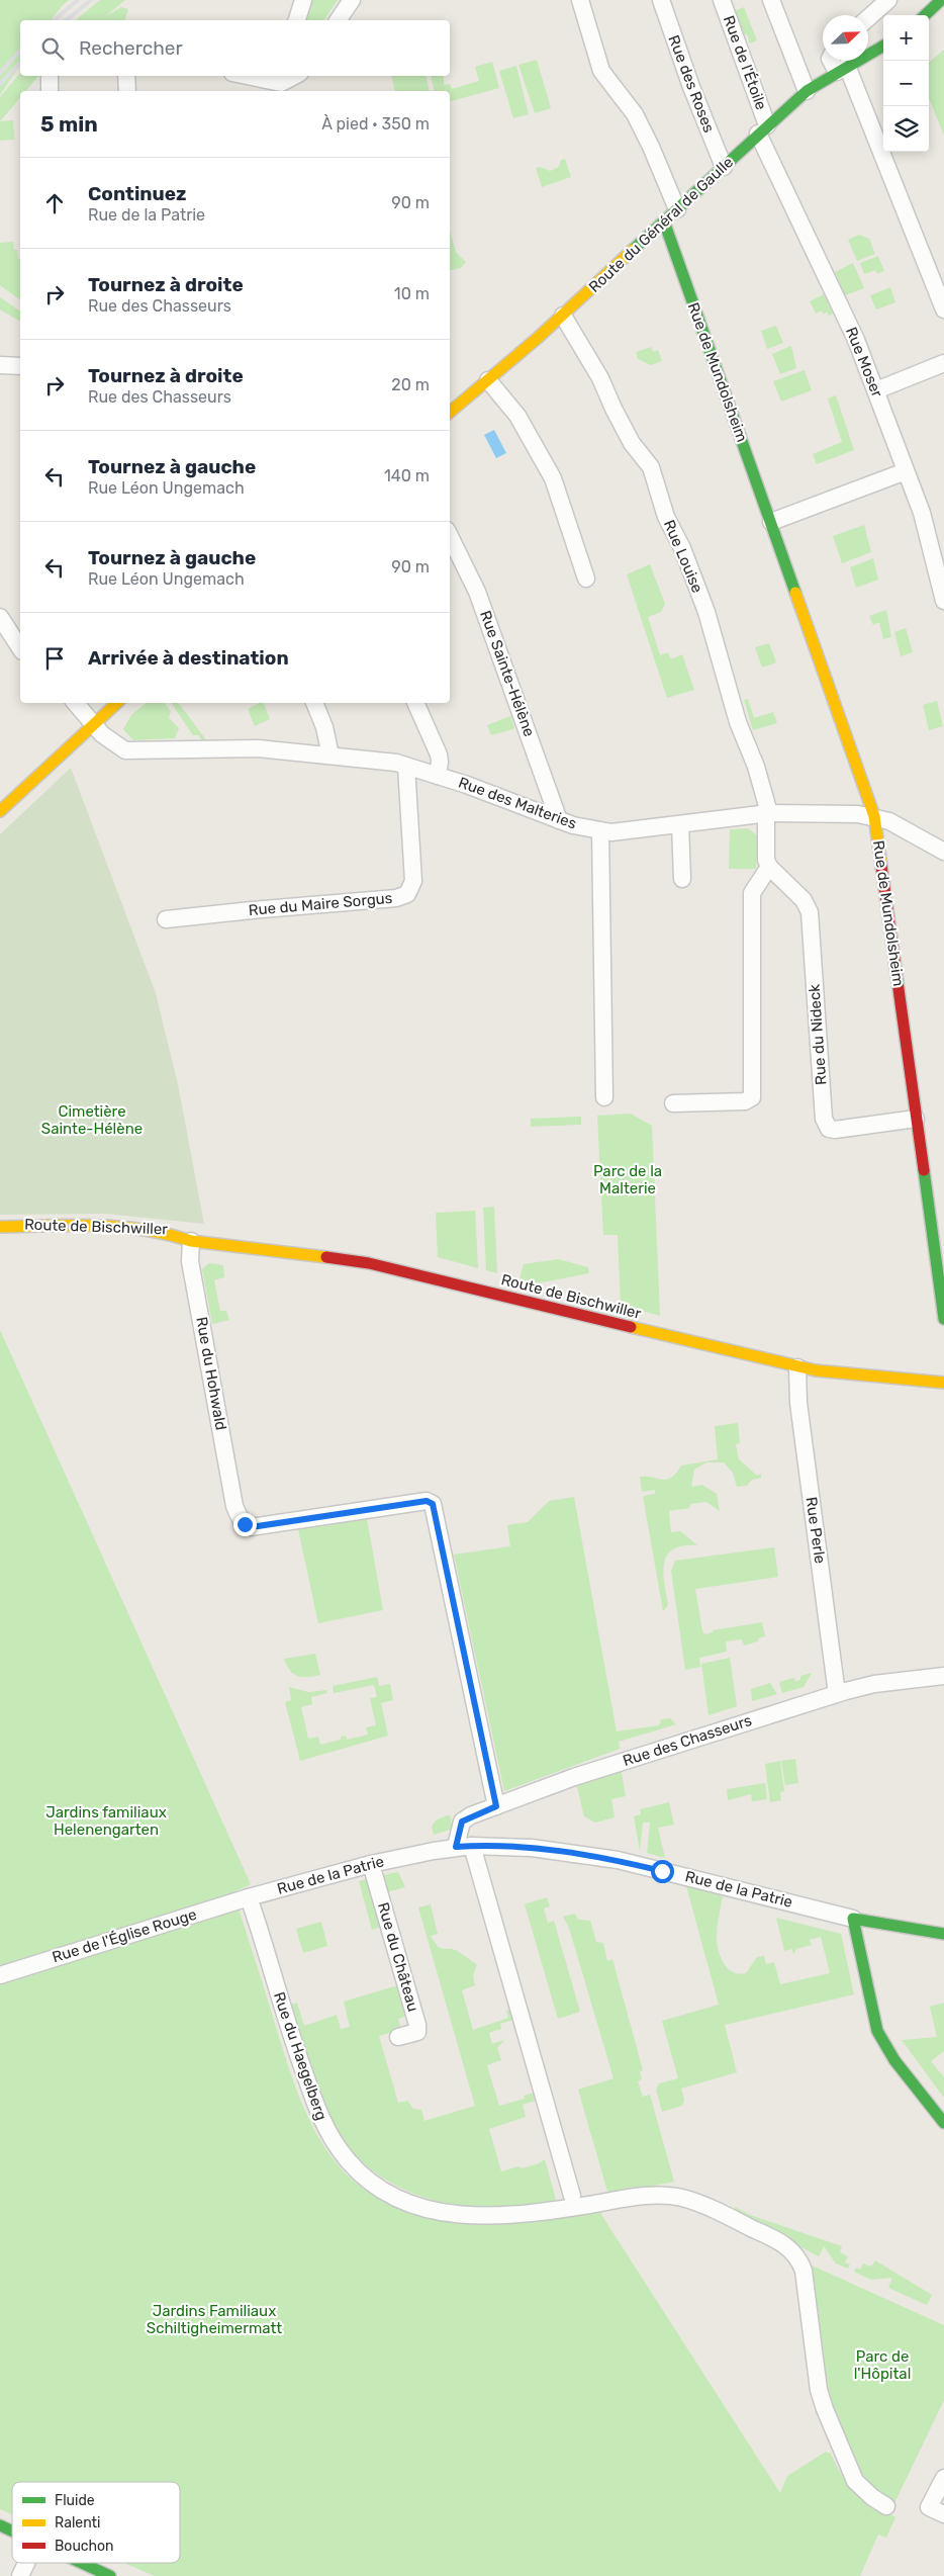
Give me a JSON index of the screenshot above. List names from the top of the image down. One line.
{"streets":{"main road":["Route du Général de Gaulle","Rue de Mundolsheim","Route de Bischwiller","Rue de la Patrie"],"street":["Rue de l'Étoile","Rue des Roses","Rue Moser","Rue Louise","Rue Sainte-Hélène","Rue des Malteries","Rue du Maire Sorgus","Rue du Nideck","Rue du Hohwald","Rue Perle","Rue des Chasseurs","Rue de l'Église Rouge","Rue du Château","Rue du Haegelberg"]},"crossings":[["Rue de l'Étoile","Route du Général de Gaulle"],["Rue de l'Étoile","Rue Moser"],["Rue des Roses","Route du Général de Gaulle"],["Route du Général de Gaulle","Rue Moser"],["Route du Général de Gaulle","Rue de Mundolsheim"],["Route du Général de Gaulle","Rue Louise"],["Rue de Mundolsheim","Rue des Malteries"],["Rue de Mundolsheim","Rue du Nideck"],["Rue Louise","Rue des Malteries"],["Rue Sainte-Hélène","Rue des Malteries"],["Rue des Malteries","Rue du Maire Sorgus"],["Route de Bischwiller","Rue du Hohwald"],["Route de Bischwiller","Rue Perle"],["Rue du Hohwald","Rue des Chasseurs"],["Rue Perle","Rue des Chasseurs"],["Rue des Chasseurs","Rue de la Patrie"],["Rue de la Patrie","Rue de l'Église Rouge"],["Rue de la Patrie","Rue du Château"],["Rue de la Patrie","Rue du Haegelberg"],["Rue de l'Église Rouge","Rue du Haegelberg"]],"parks":["Cimetière Sainte-Hélène","Parc de la Malterie","Jardins familiaux Helenengarten","Jardins Familiaux Schiltigheimermatt","Parc de l'Hôpital"],"legend":["Fluide","Ralenti","Bouchon"],"north":"top right","page":{"map_buttons":["+","−"],"search":"Rechercher","heading":["5 min","À pied · 350 m"],"list":[["Continuez","Rue de la Patrie","90 m"],["Tournez à droite","Rue des Chasseurs","10 m"],["Tournez à droite","Rue des Chasseurs","20 m"],["Tournez à gauche","Rue Léon Ungemach","140 m"],["Tournez à gauche","Rue Léon Ungemach","90 m"],"Arrivée à destination"]}}
